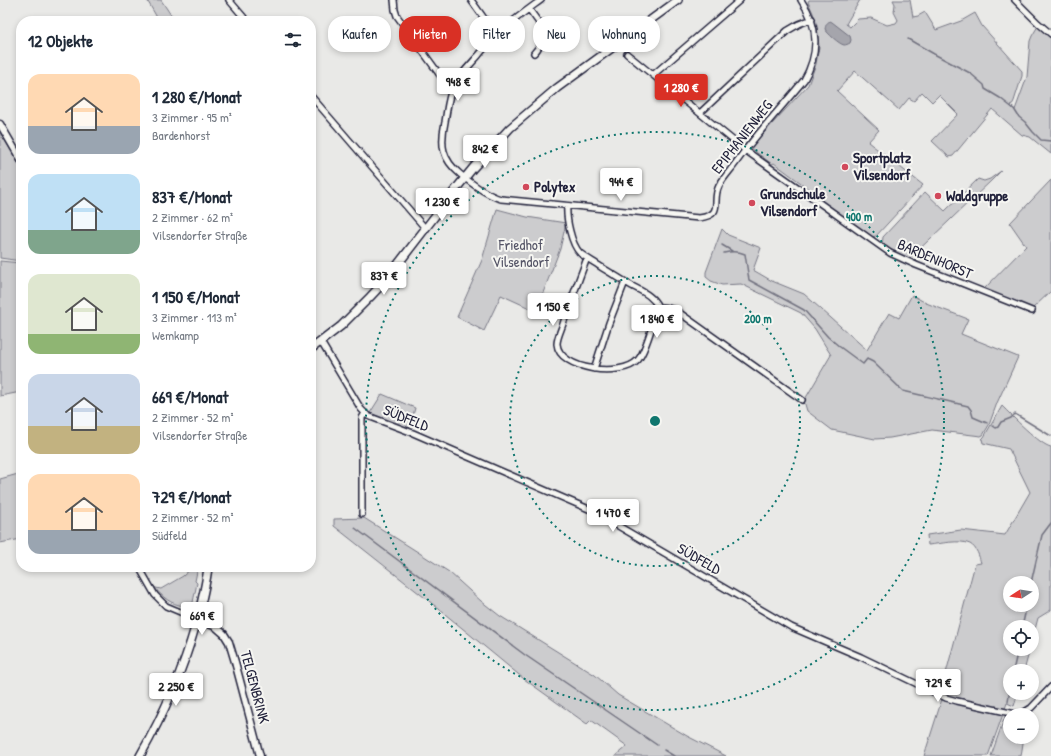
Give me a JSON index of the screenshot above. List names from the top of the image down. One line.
{"streets":{"street":["EPIPHANIENWEG","BARDENHORST","SÜDFELD","TELGENBRINK"]},"crossings":[["EPIPHANIENWEG","BARDENHORST"]],"parks":["Friedhof Vilsendorf"],"places":["Sportplatz Vilsendorf","Polytex","Waldgruppe","Grundschule Vilsendorf"],"north":"left","page":{"chip":["Kaufen","Mieten","Filter","Neu","Wohnung"],"heading":"12 Objekte","list":[{"name":"1 280 €/Monat","note":"3 Zimmer · 95 m² · Bardenhorst"},{"name":"837 €/Monat","note":"2 Zimmer · 62 m² · Vilsendorfer Straße"},{"name":"1 150 €/Monat","note":"3 Zimmer · 113 m² · Wemkamp"},{"name":"669 €/Monat","note":"2 Zimmer · 52 m² · Vilsendorfer Straße"},{"name":"729 €/Monat","note":"2 Zimmer · 52 m² · Südfeld"}],"price":["948 €","1 280 €","842 €","944 €","1 230 €","837 €","1 150 €","1 840 €","1 470 €","669 €","729 €","2 250 €"],"map_buttons":["+","−"]},"rings":["400 m","200 m"]}
